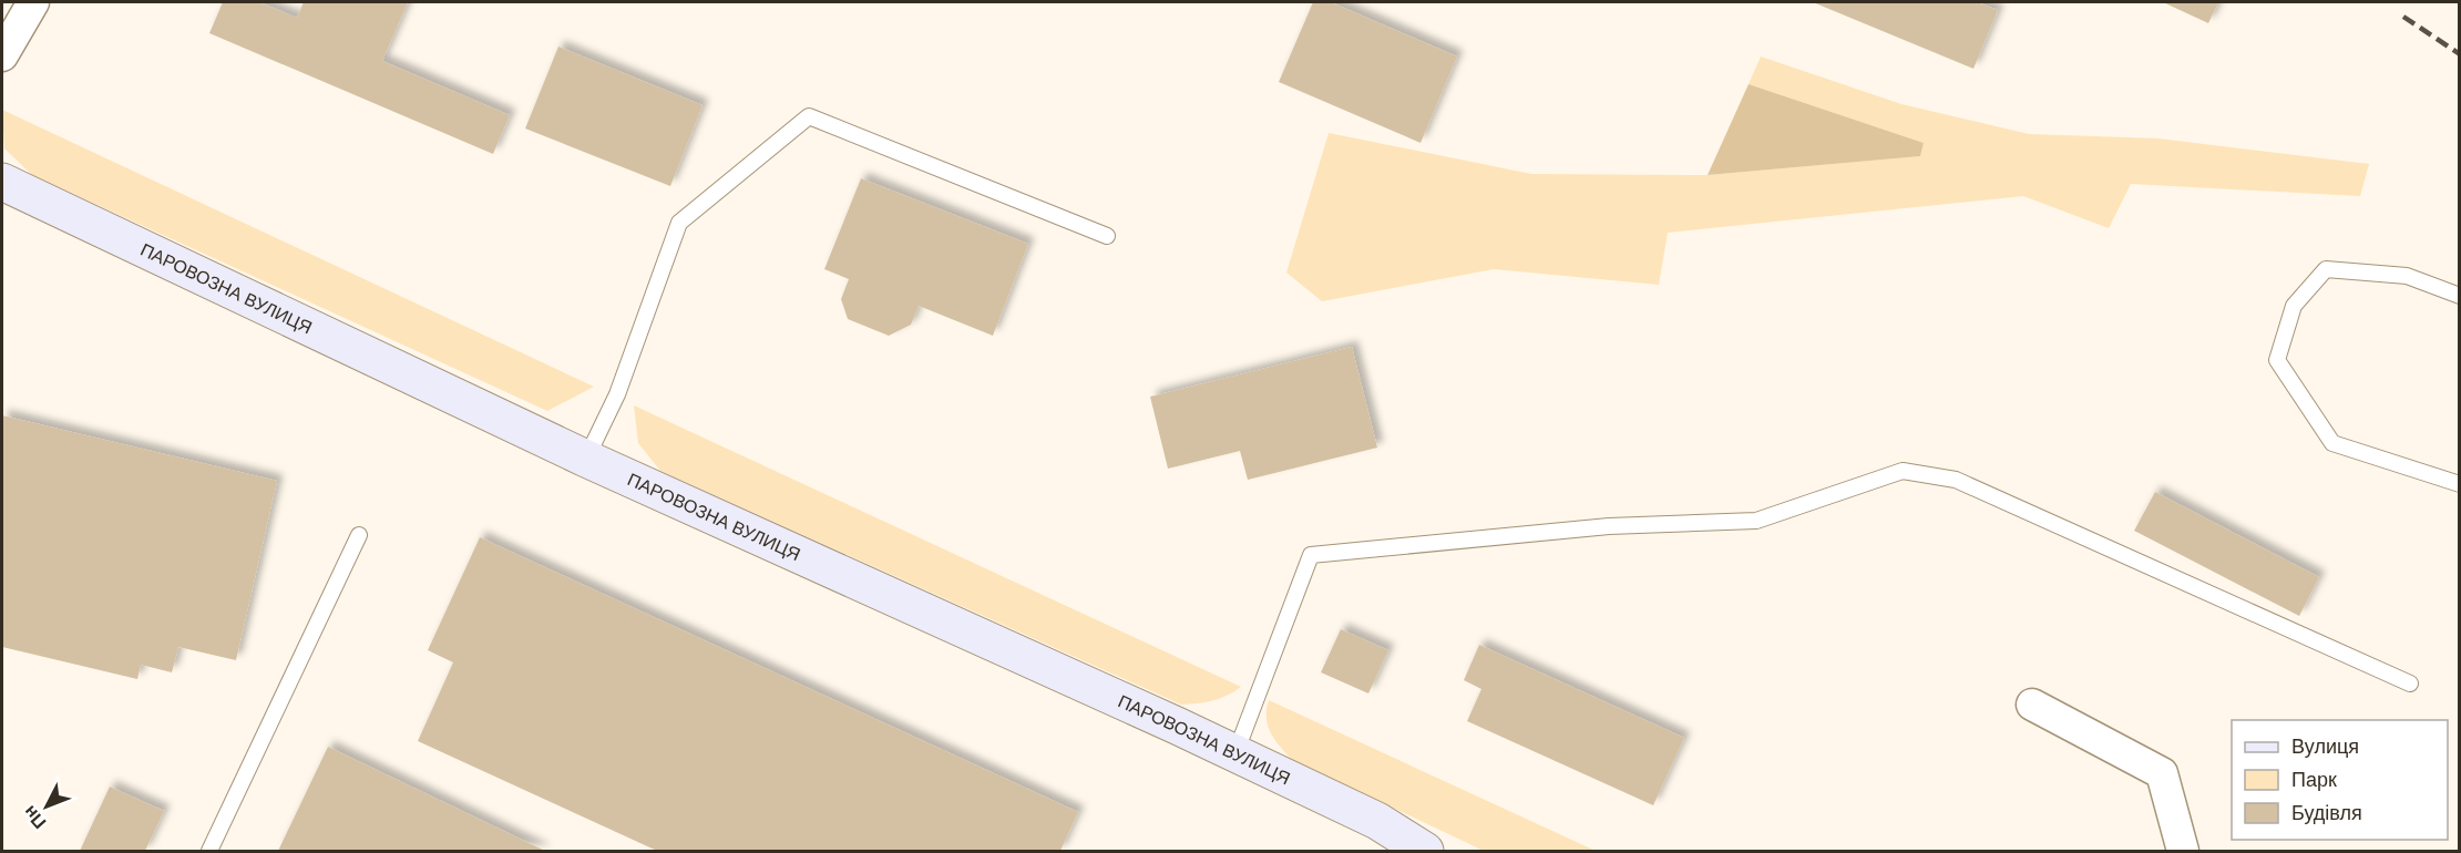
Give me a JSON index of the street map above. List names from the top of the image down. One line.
{"streets":{"main road":["ПАРОВОЗНА ВУЛИЦЯ"]},"legend":["Вулиця","Парк","Будівля"],"north":"bottom left"}
